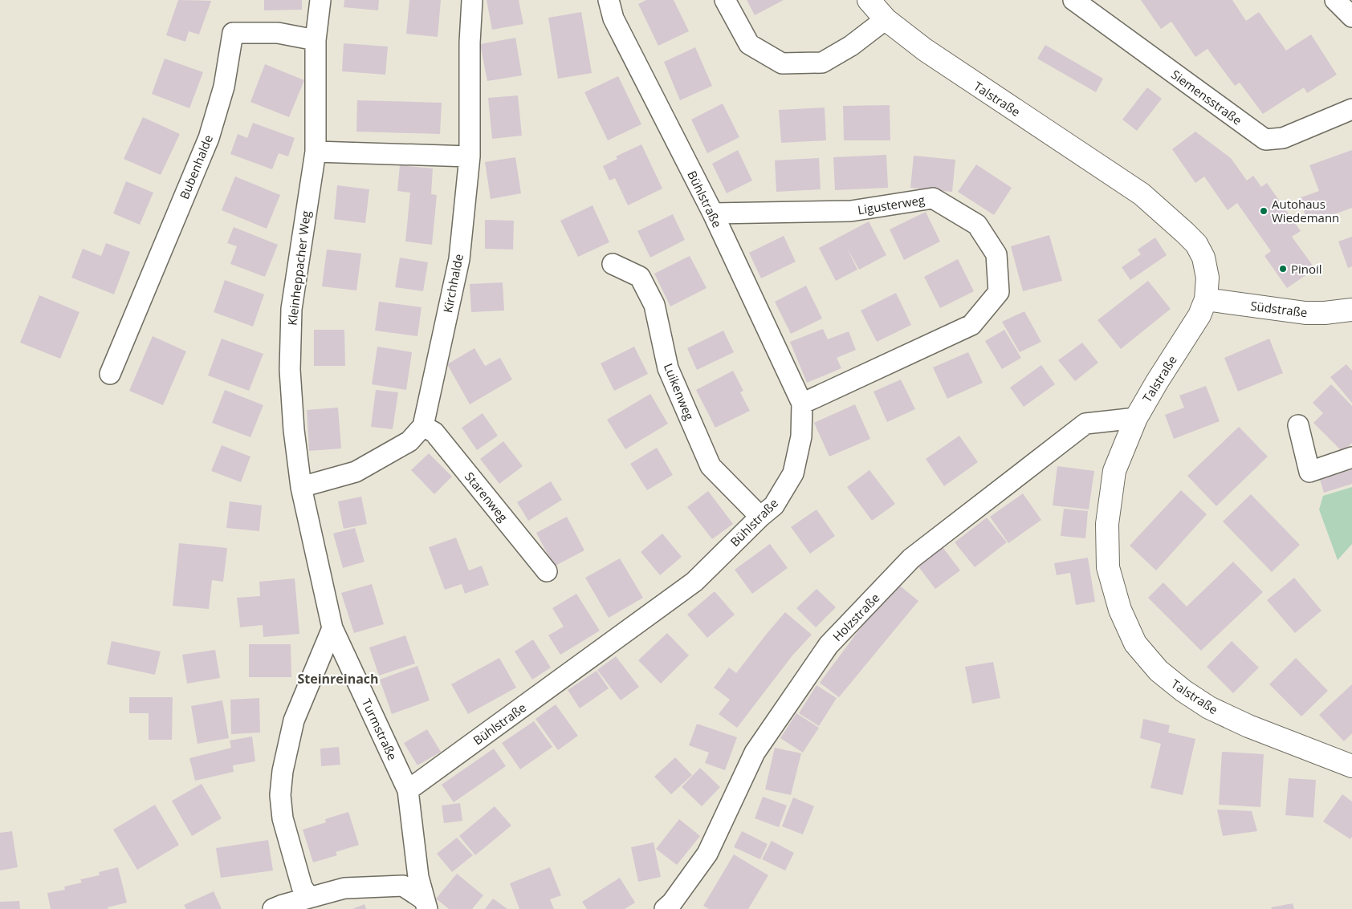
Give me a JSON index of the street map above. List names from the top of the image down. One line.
{"streets":{"street":["Siemensstraße","Talstraße","Bubenhalde","Bühlstraße","Ligusterweg","Kleinheppacher Weg","Kirchhalde","Südstraße","Luikenweg","Starenweg","Holzstraße","Turmstraße"]},"crossings":[["Talstraße","Südstraße"],["Talstraße","Holzstraße"],["Bubenhalde","Kleinheppacher Weg"],["Bühlstraße","Ligusterweg"],["Bühlstraße","Luikenweg"],["Bühlstraße","Turmstraße"],["Kleinheppacher Weg","Kirchhalde"],["Kleinheppacher Weg","Turmstraße"],["Kirchhalde","Starenweg"]],"districts":["Steinreinach"],"places":["Autohaus Wiedemann","Pinoil"]}
